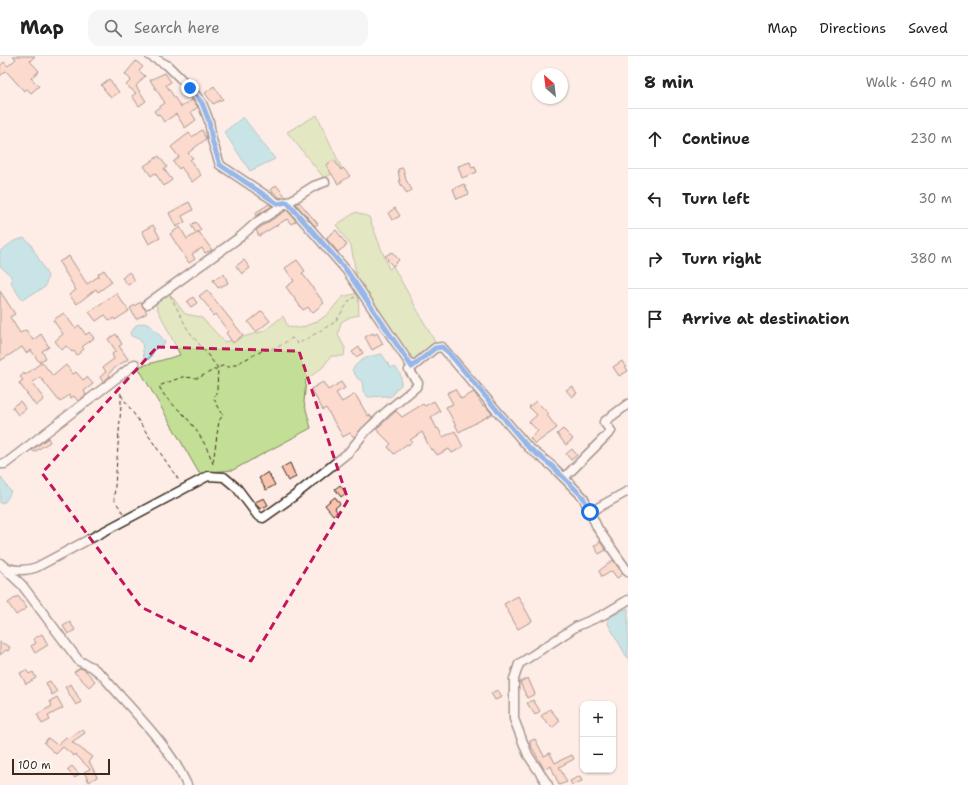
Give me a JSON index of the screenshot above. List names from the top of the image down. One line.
{"scale_bar":"100 m","north":"top left","page":{"header":"Map","search":"Search here","nav":["Map","Directions","Saved"],"heading":["8 min","Walk · 640 m"],"list":[["Continue","230 m"],["Turn left","30 m"],["Turn right","380 m"],"Arrive at destination"],"map_buttons":["+","−"],"scale":"100 m"}}
